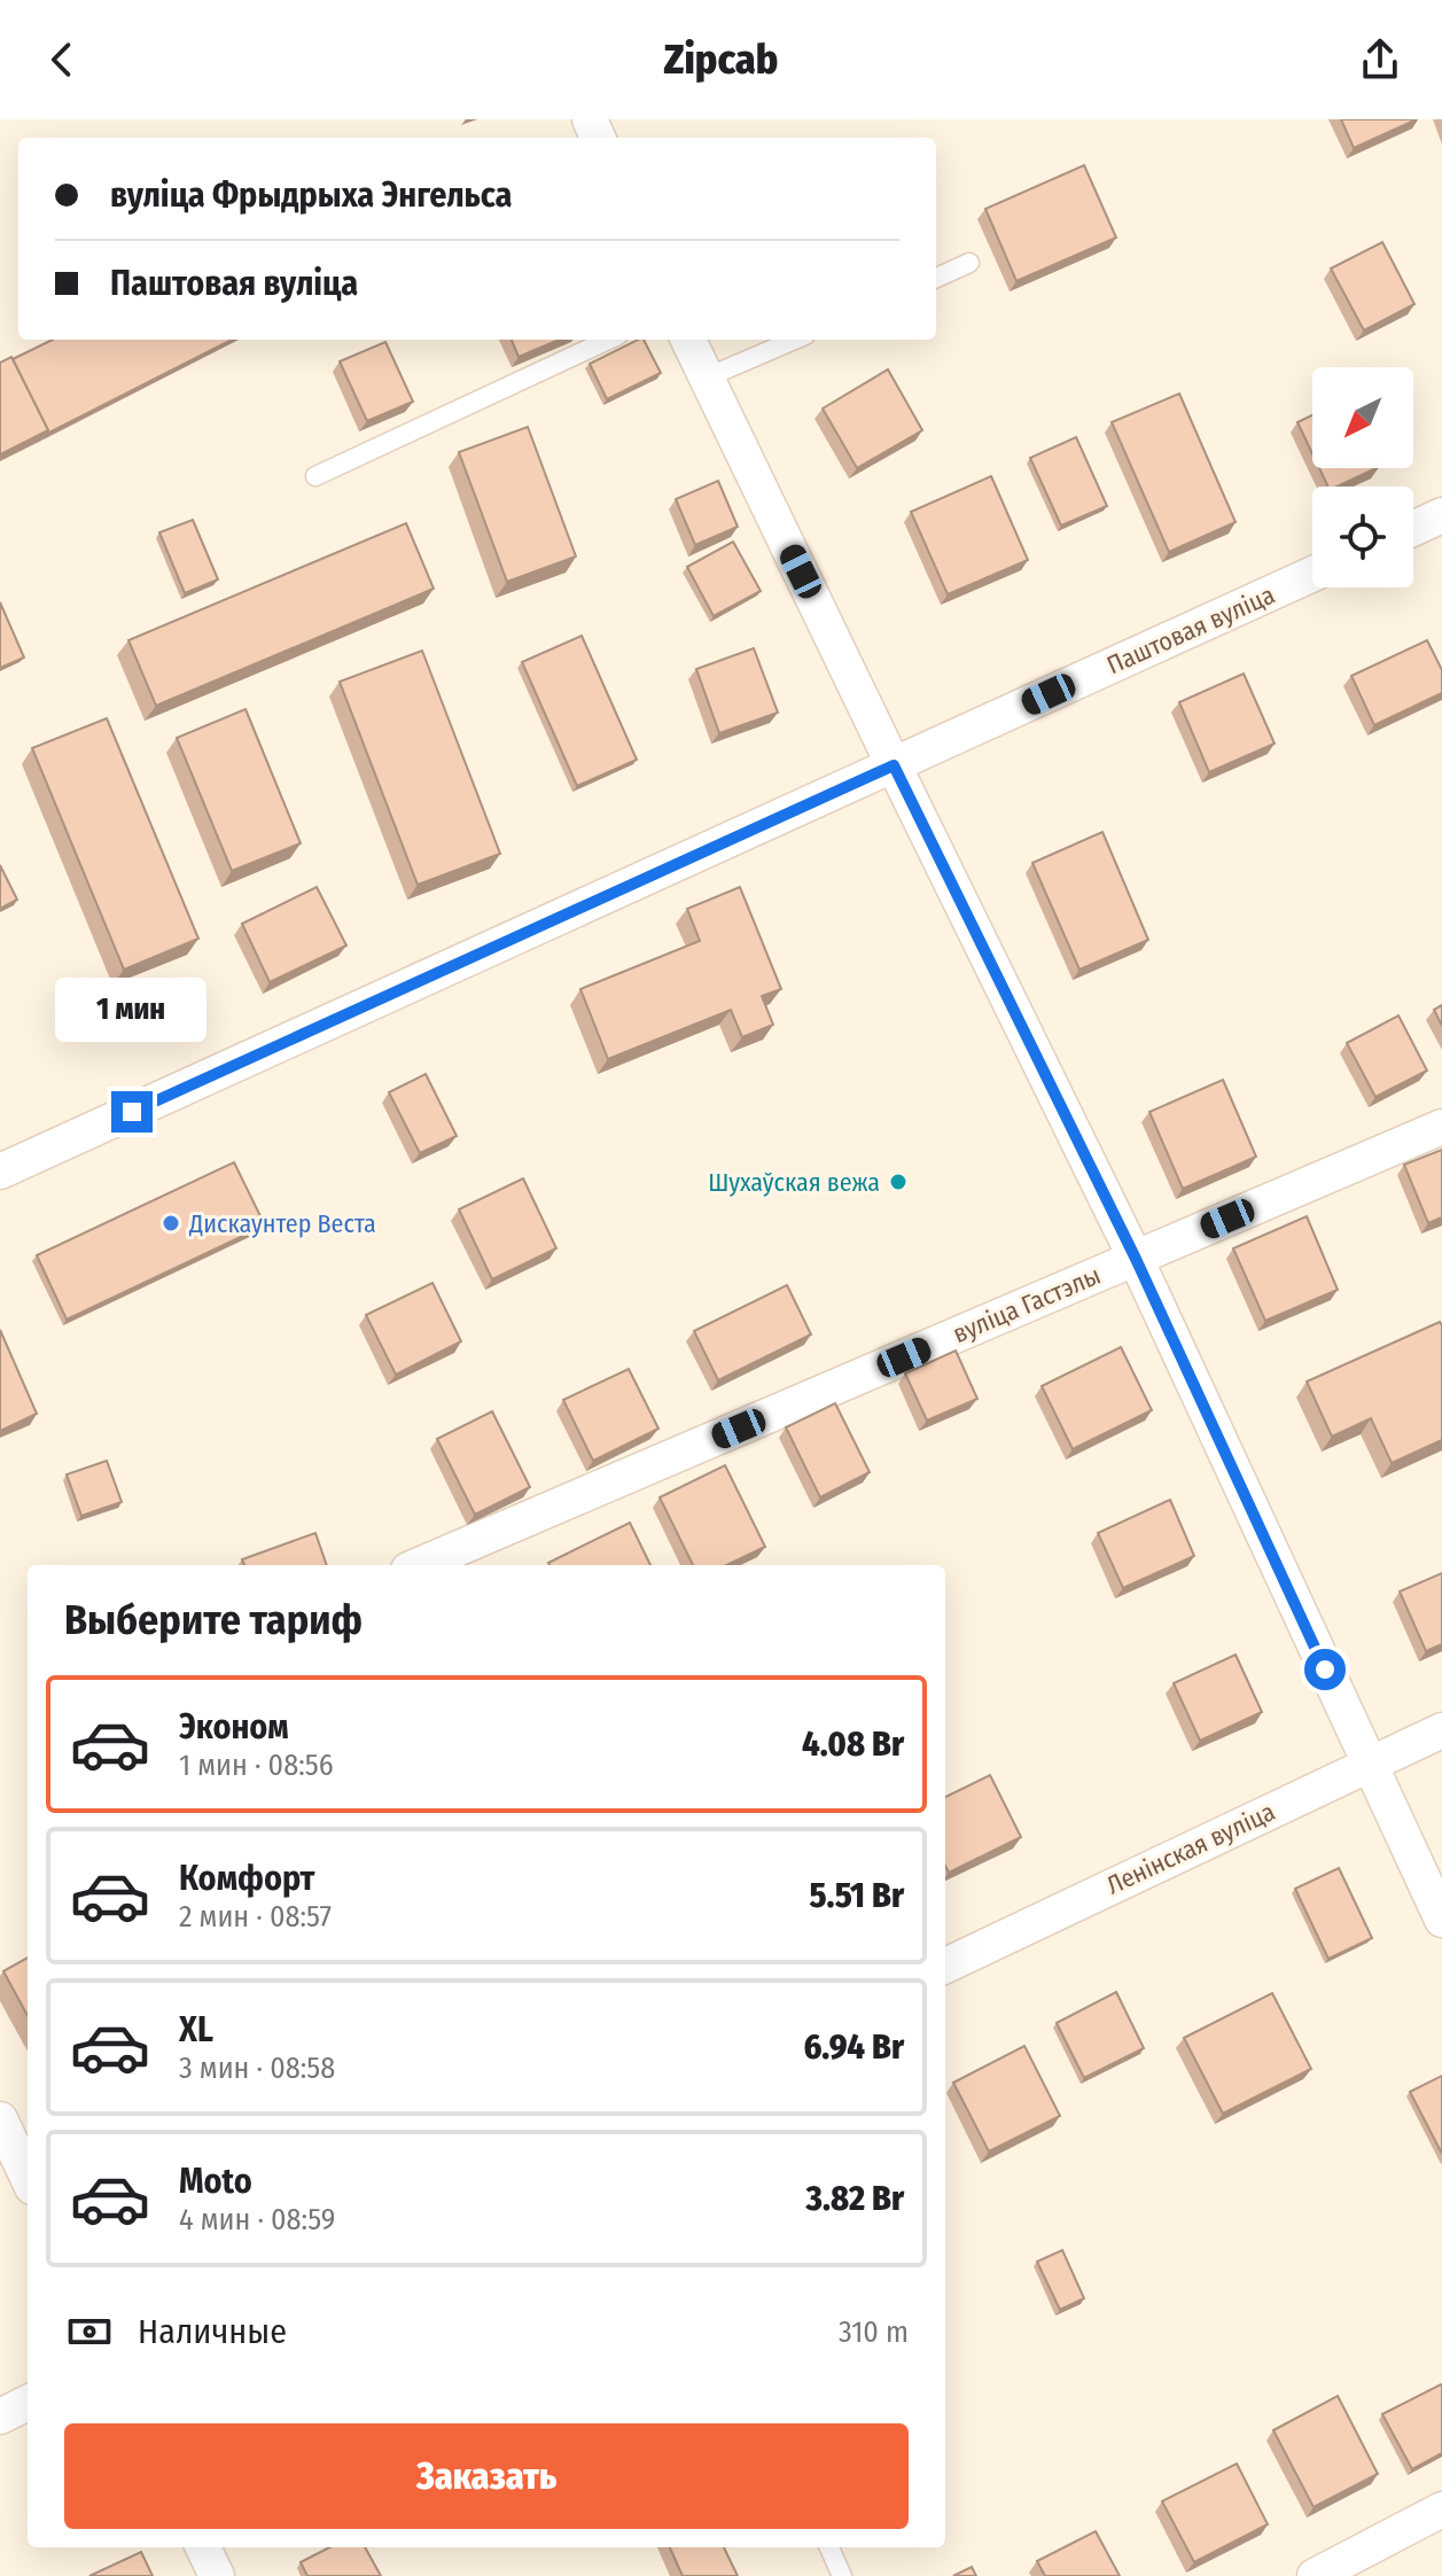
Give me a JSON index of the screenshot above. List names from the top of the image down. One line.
{"streets":{"street":["Паштовая вуліца","вуліца Гастэлы","Ленінская вуліца"]},"places":["Шухаўская вежа","Дискаунтер Веста"],"north":"bottom left","page":{"header":"Zipcab","banner":["вуліца Фрыдрыха Энгельса","Паштовая вуліца"],"bubble":"1 мин","heading":"Выберите тариф","list":[{"name":"Эконом","note":"1 мин · 08:56","value":"4.08 Br"},{"name":"Комфорт","note":"2 мин · 08:57","value":"5.51 Br"},{"name":"XL","note":"3 мин · 08:58","value":"6.94 Br"},{"name":"Moto","note":"4 мин · 08:59","value":"3.82 Br"}],"pay":["Наличные","310 m"],"buttons":"Заказать"}}
